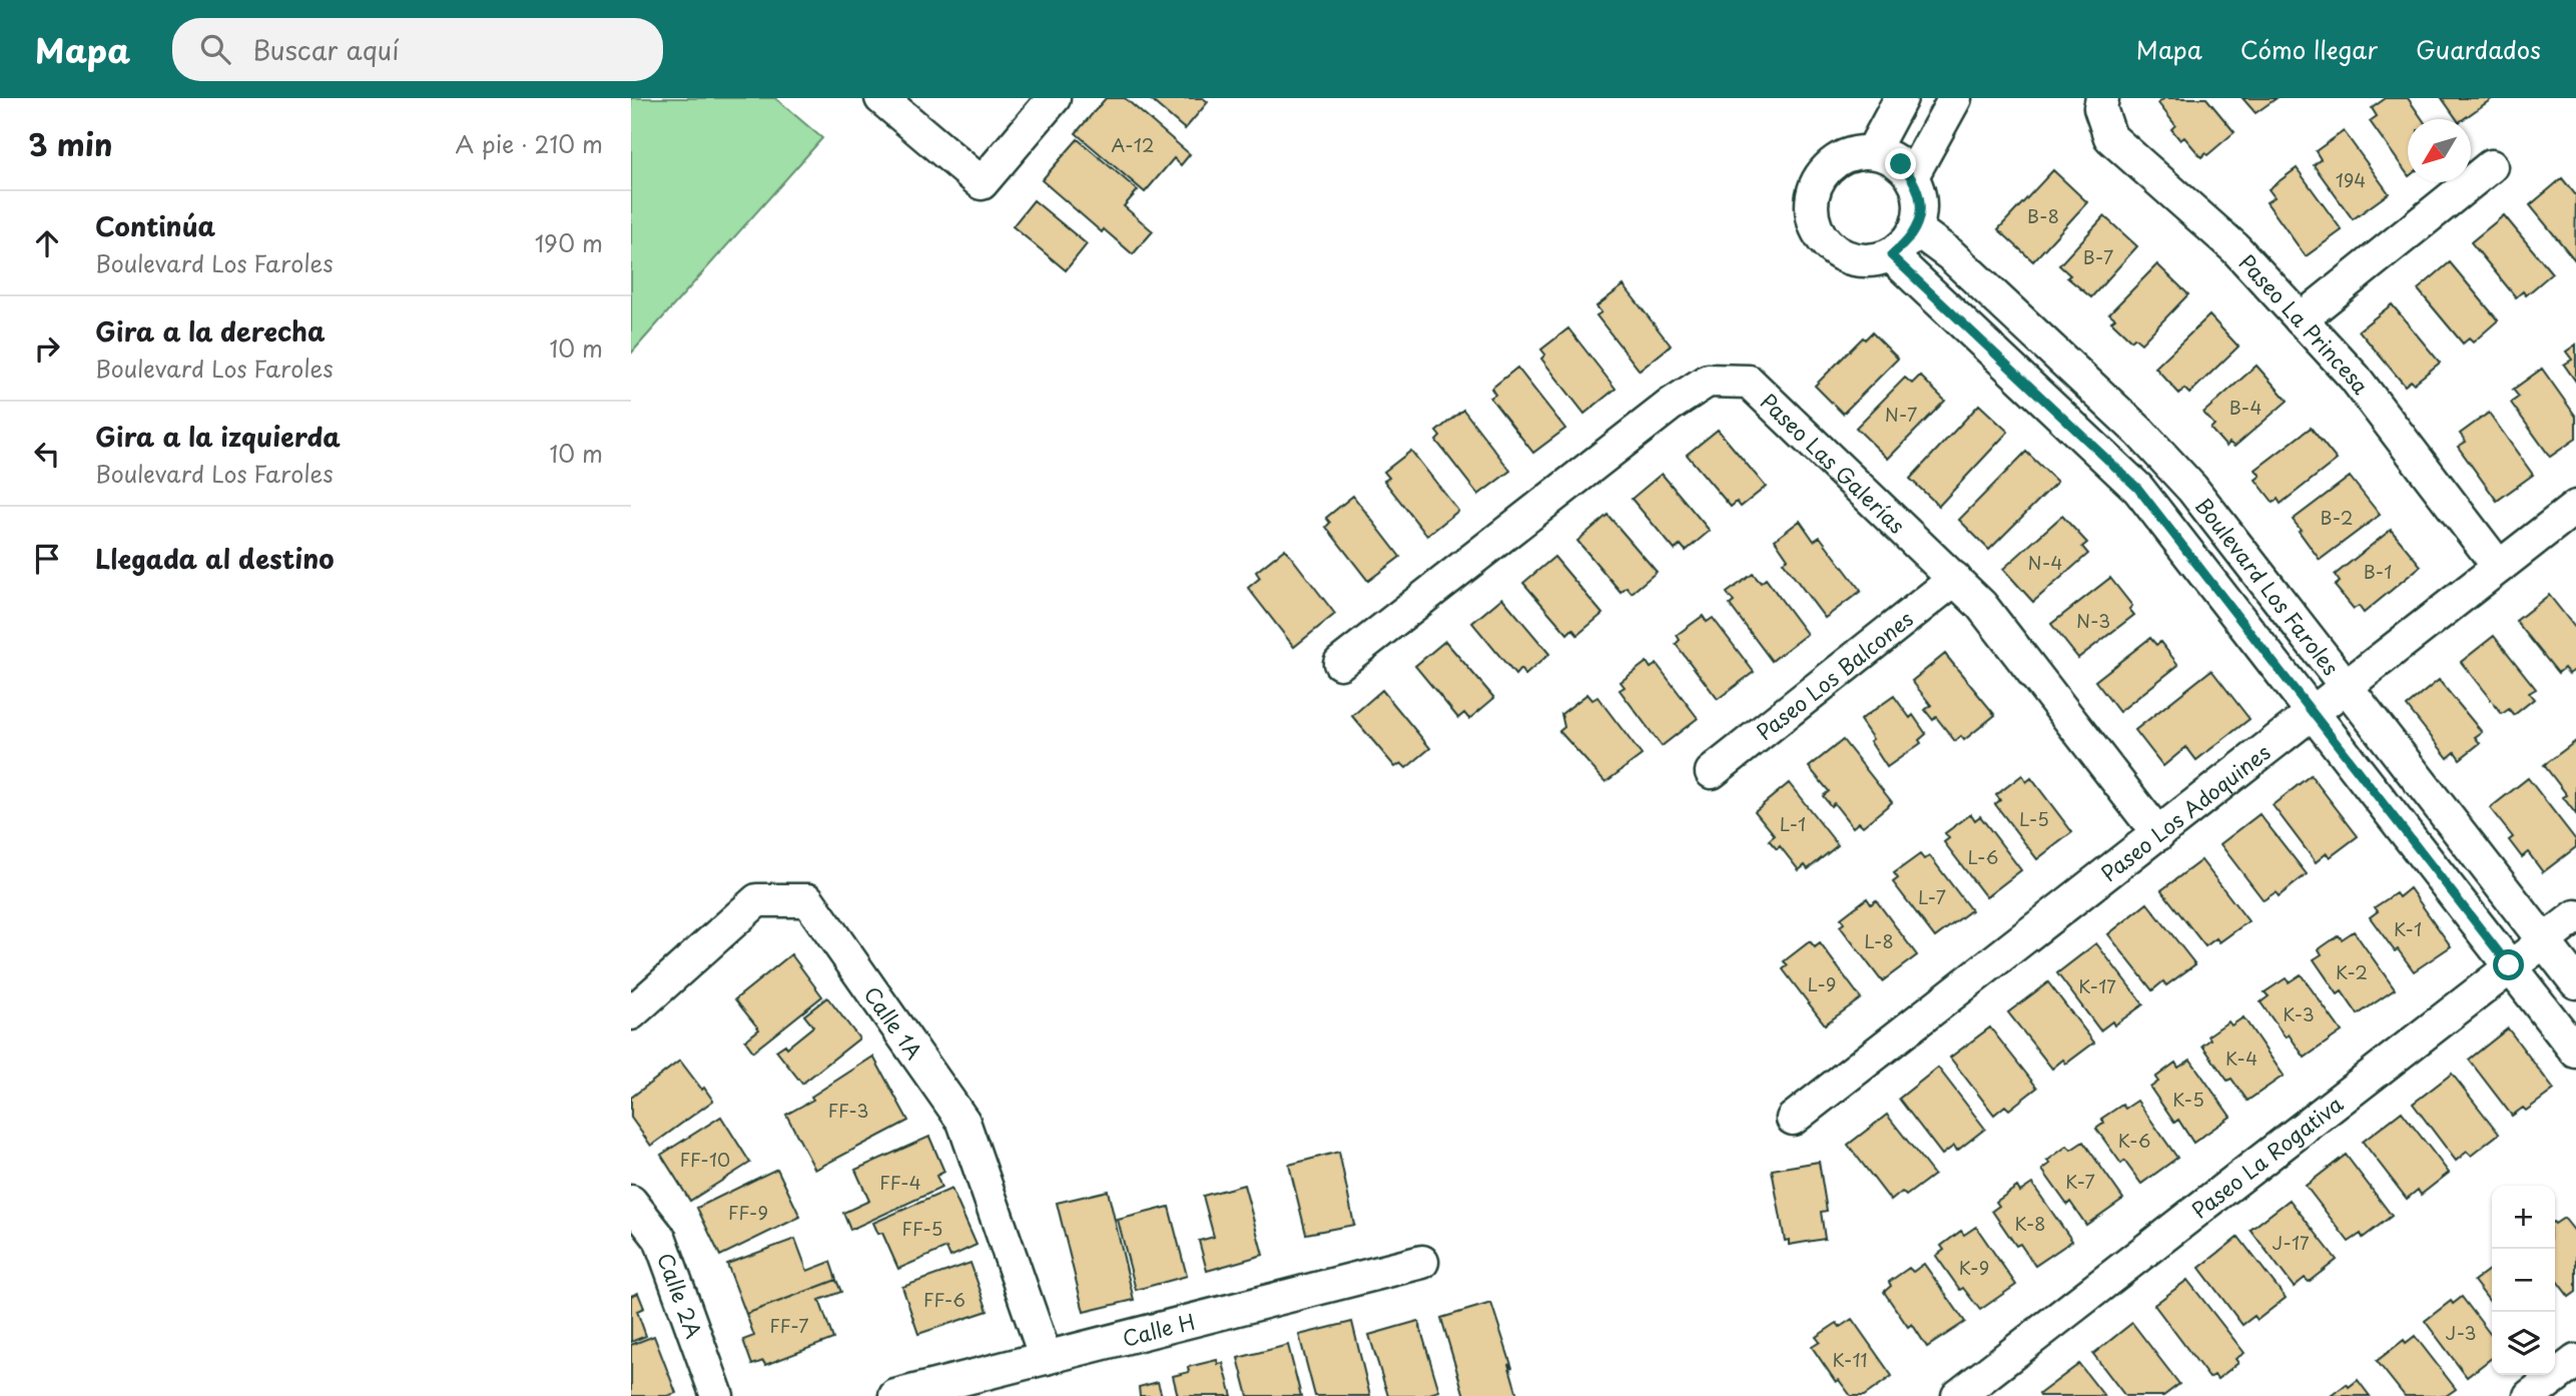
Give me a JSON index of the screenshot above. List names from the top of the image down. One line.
{"streets":{"street":["Paseo La Princesa","Paseo Las Galerías","Boulevard Los Faroles","Paseo Los Balcones","Paseo Los Adoquines","Calle 1A","Paseo La Rogativa","Calle 2A","Calle H"]},"crossings":[["Paseo La Princesa","Paseo Los Adoquines"],["Paseo Las Galerías","Paseo Los Balcones"],["Paseo Las Galerías","Paseo Los Adoquines"],["Boulevard Los Faroles","Paseo Los Adoquines"],["Boulevard Los Faroles","Paseo La Rogativa"],["Calle 1A","Calle H"]],"house_numbers":["A-12","194","B-8","B-7","B-4","N-7","B-2","N-4","B-1","N-3","L-5","L-1","L-6","L-7","K-1","L-8","K-2","L-9","K-17","K-3","K-4","K-5","FF-3","K-6","FF-10","K-7","FF-4","FF-9","K-8","FF-5","J-17","K-9","FF-6","FF-7","J-3","K-11"],"north":"bottom left","page":{"header":"Mapa","search":"Buscar aquí","nav":["Mapa","Cómo llegar","Guardados"],"heading":["3 min","A pie · 210 m"],"list":[["Continúa","Boulevard Los Faroles","190 m"],["Gira a la derecha","Boulevard Los Faroles","10 m"],["Gira a la izquierda","Boulevard Los Faroles","10 m"],"Llegada al destino"],"map_buttons":["+","−"]}}
